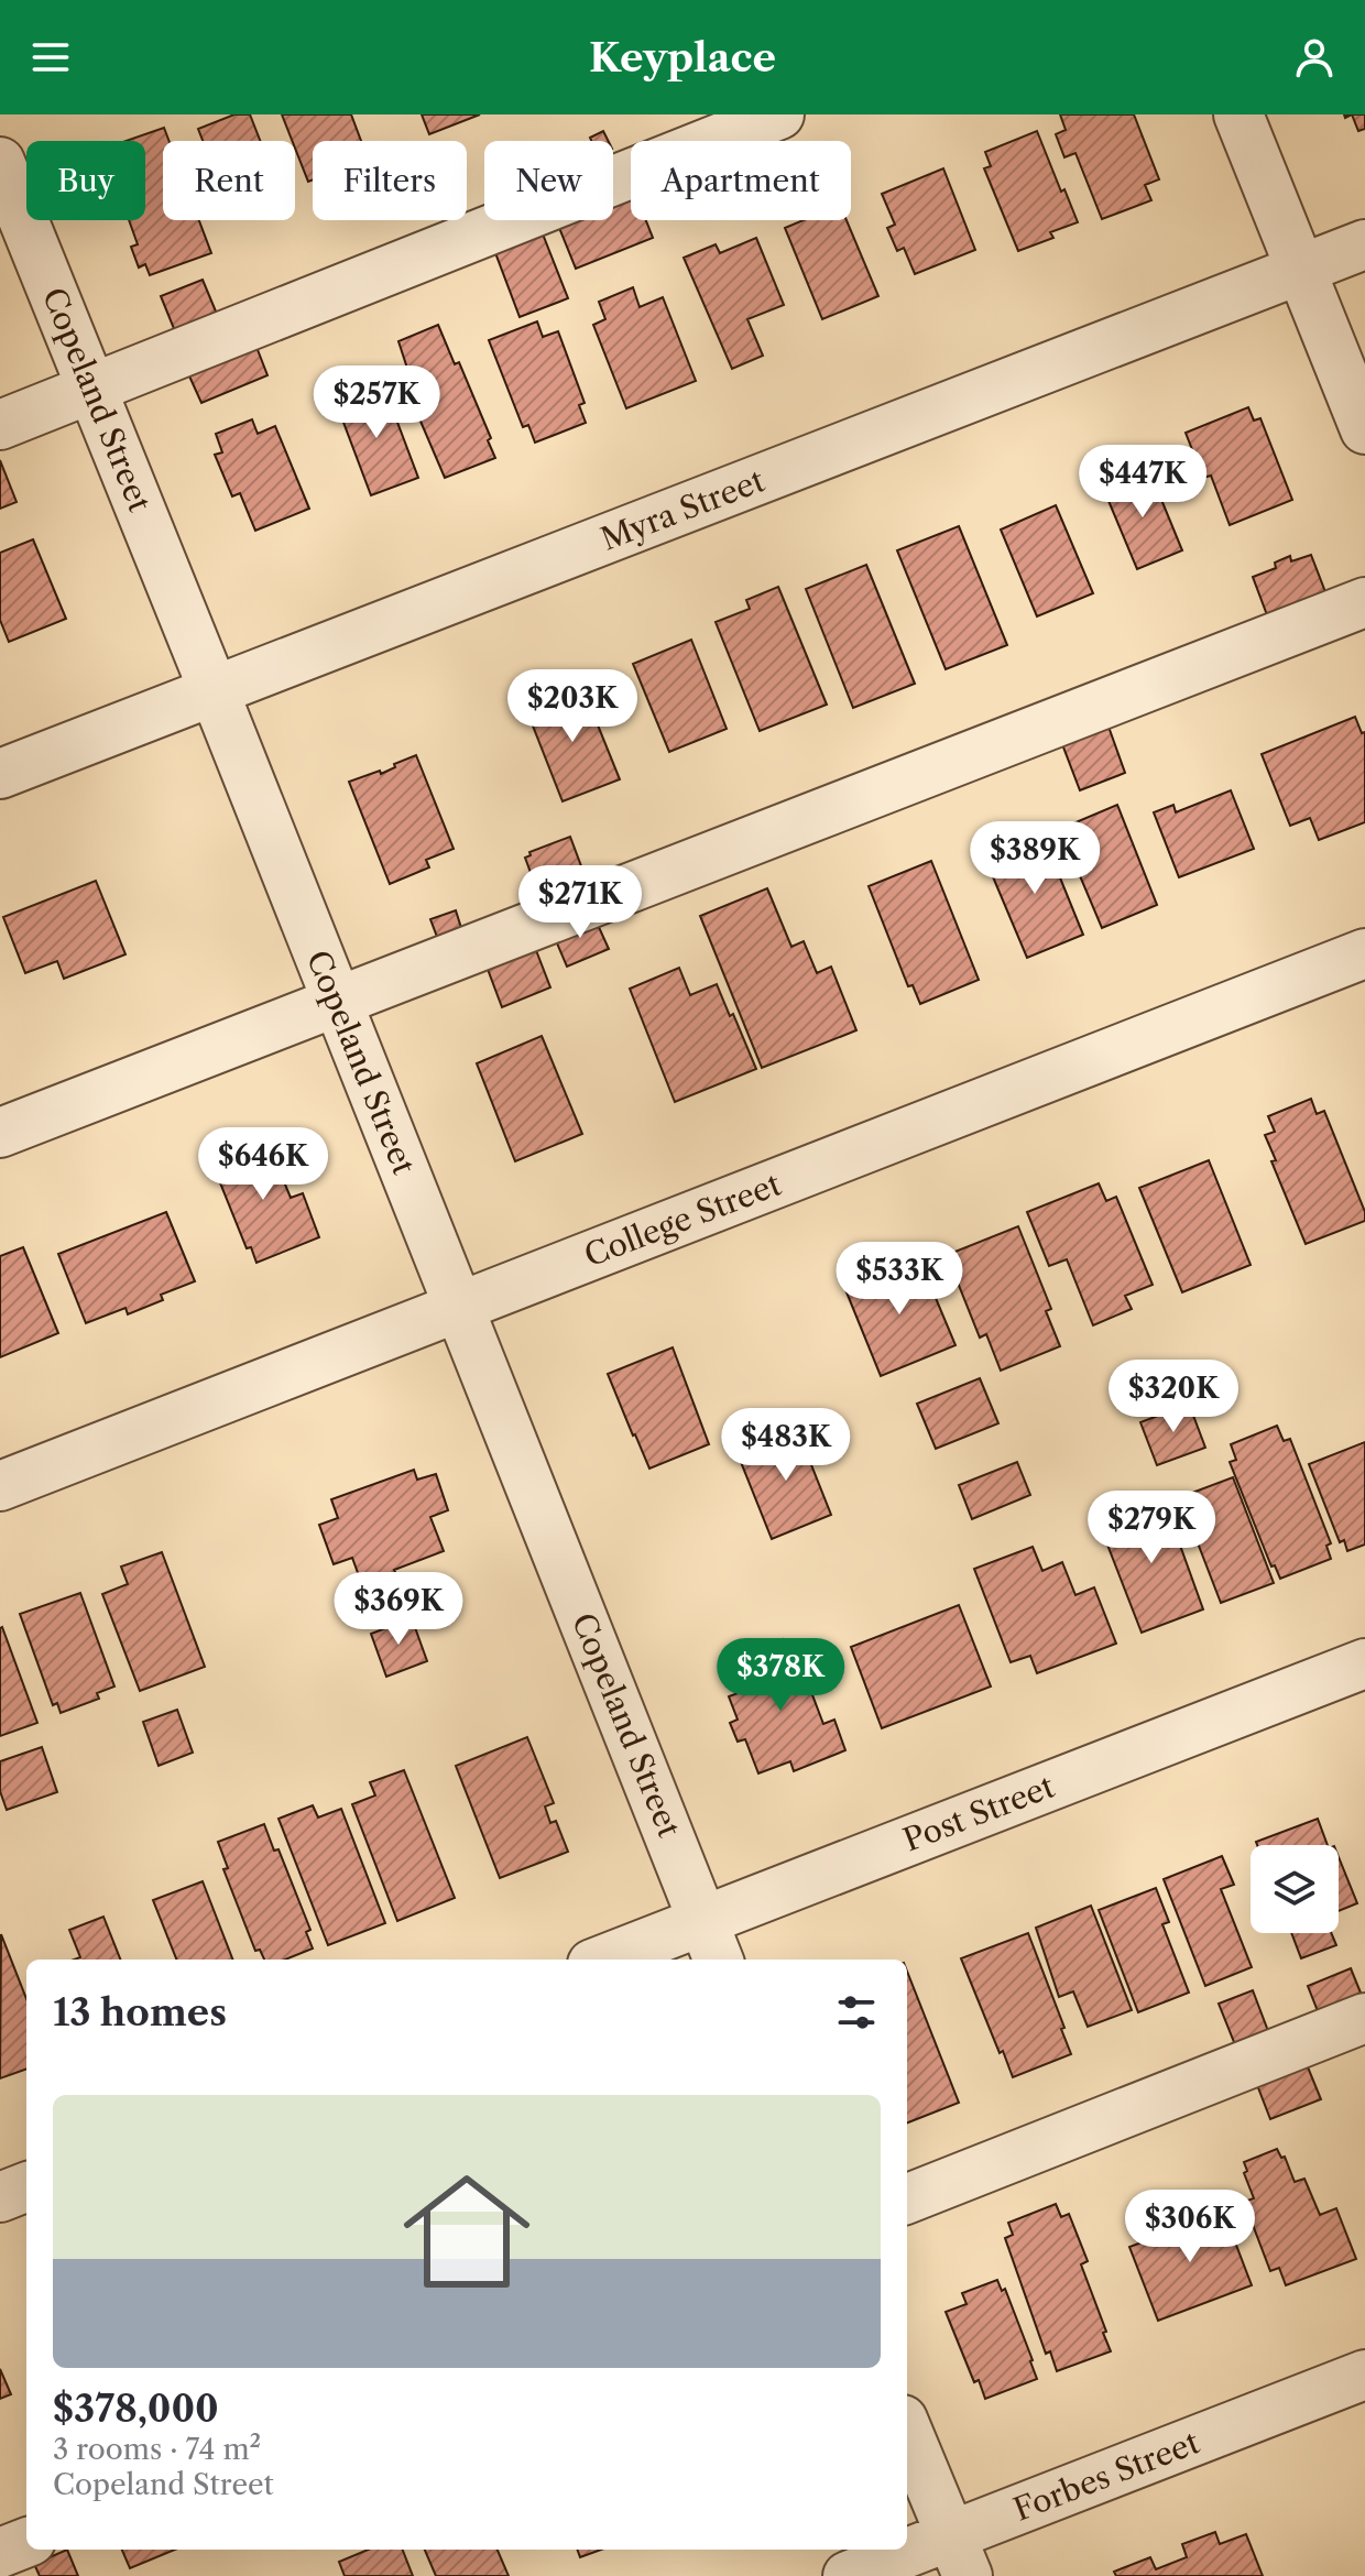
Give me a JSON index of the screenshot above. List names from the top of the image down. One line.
{"streets":{"street":["Copeland Street","Myra Street","College Street","Post Street","Forbes Street"]},"crossings":[["Copeland Street","Myra Street"],["Copeland Street","College Street"],["Copeland Street","Post Street"]],"page":{"header":"Keyplace","chip":["Buy","Rent","Filters","New","Apartment"],"price":["$257K","$447K","$203K","$389K","$271K","$646K","$533K","$320K","$483K","$279K","$369K","$378K","$306K"],"heading":"13 homes","list":[{"name":"$378,000","note":"3 rooms · 74 m² · Copeland Street"}]}}
